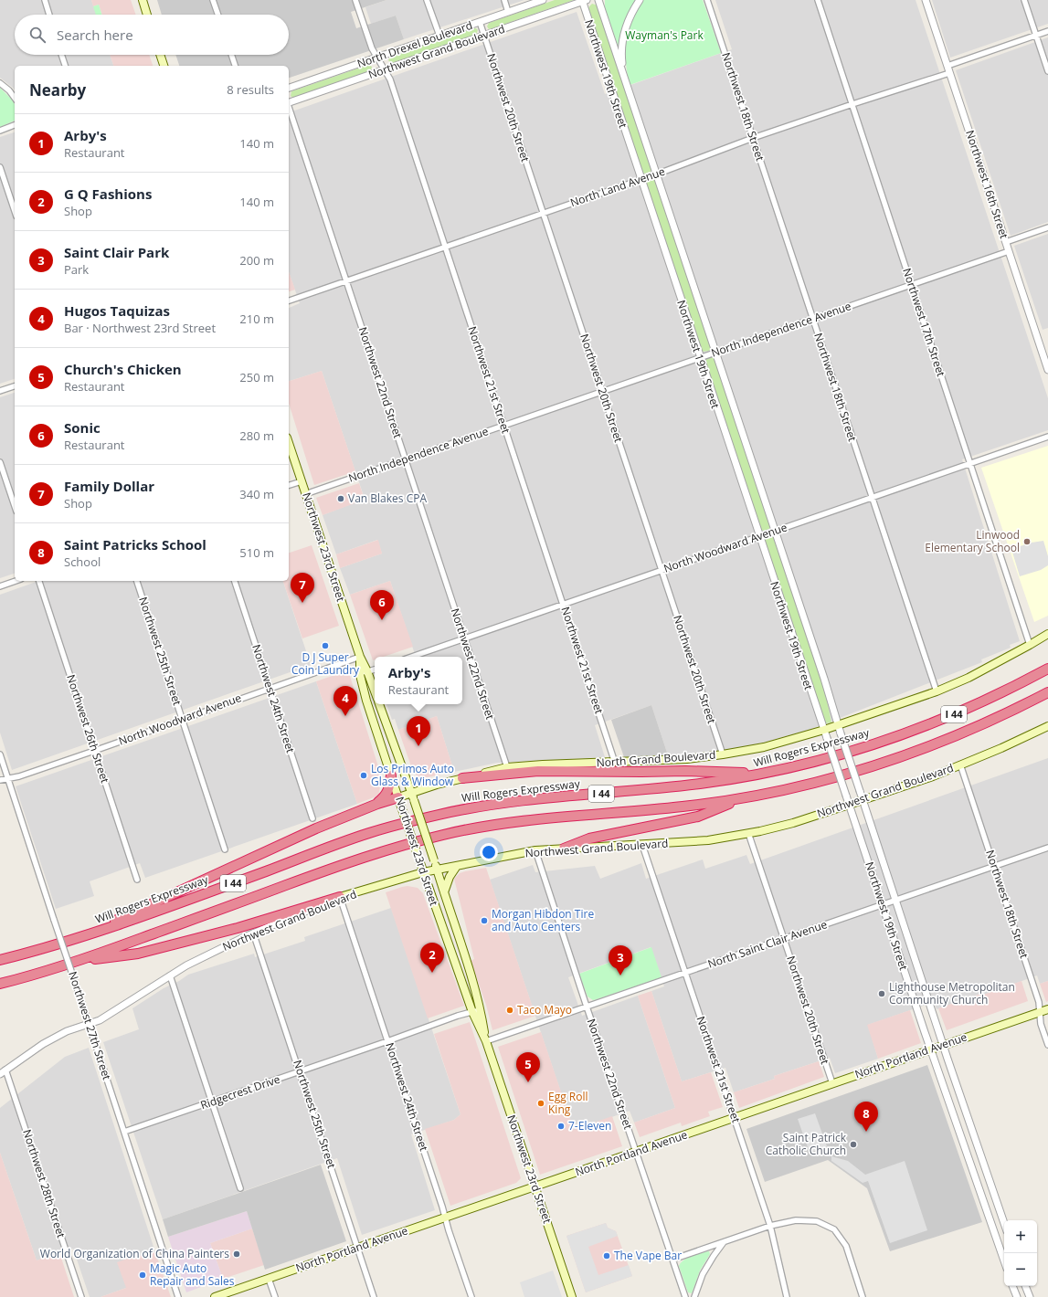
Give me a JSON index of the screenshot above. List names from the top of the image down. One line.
{"streets":{"highway":["I 44","Will Rogers Expressway"],"main road":["Northwest Grand Boulevard","Northwest 23rd Street","North Grand Boulevard","North Portland Avenue"],"street":["North Drexel Boulevard","Northwest 19th Street","Northwest 18th Street","Northwest 20th Street","Northwest 16th Street","North Land Avenue","Northwest 17th Street","North Independence Avenue","Northwest 21st Street","Northwest 22nd Street","North Woodward Avenue","Northwest 25th Street","Northwest 24th Street","Northwest 26th Street","North Saint Clair Avenue","Northwest 27th Street","Ridgecrest Drive","Northwest 28th Street"]},"crossings":[["North Drexel Boulevard","Northwest 20th Street"],["North Drexel Boulevard","Northwest 21st Street"],["Northwest Grand Boulevard","Northwest 19th Street"],["Northwest Grand Boulevard","Northwest 18th Street"],["Northwest Grand Boulevard","Northwest 20th Street"],["Northwest Grand Boulevard","Northwest 21st Street"],["Northwest Grand Boulevard","Northwest 22nd Street"],["Northwest Grand Boulevard","Northwest 23rd Street"],["Northwest Grand Boulevard","Northwest 25th Street"],["Northwest Grand Boulevard","Northwest 24th Street"],["Northwest Grand Boulevard","Northwest 27th Street"],["Northwest Grand Boulevard","Northwest 28th Street"],["Northwest 19th Street","North Land Avenue"],["Northwest 19th Street","North Independence Avenue"],["Northwest 19th Street","North Woodward Avenue"],["Northwest 19th Street","North Grand Boulevard"],["Northwest 19th Street","North Saint Clair Avenue"],["Northwest 19th Street","North Portland Avenue"],["Northwest 18th Street","North Land Avenue"],["Northwest 18th Street","North Independence Avenue"],["Northwest 18th Street","North Woodward Avenue"],["Northwest 18th Street","North Grand Boulevard"],["Northwest 18th Street","North Saint Clair Avenue"],["Northwest 18th Street","North Portland Avenue"],["Northwest 20th Street","North Land Avenue"],["Northwest 20th Street","North Independence Avenue"],["Northwest 20th Street","North Woodward Avenue"],["Northwest 20th Street","North Grand Boulevard"],["Northwest 20th Street","North Saint Clair Avenue"],["Northwest 20th Street","North Portland Avenue"],["Northwest 16th Street","North Land Avenue"],["Northwest 16th Street","North Independence Avenue"],["North Land Avenue","Northwest 17th Street"],["North Land Avenue","Northwest 21st Street"],["North Land Avenue","Northwest 22nd Street"],["Northwest 17th Street","North Independence Avenue"],["Northwest 17th Street","North Woodward Avenue"],["Northwest 17th Street","North Grand Boulevard"],["North Independence Avenue","Northwest 21st Street"],["North Independence Avenue","Northwest 22nd Street"],["North Independence Avenue","Northwest 23rd Street"],["Northwest 21st Street","North Woodward Avenue"],["Northwest 21st Street","North Grand Boulevard"],["Northwest 21st Street","North Saint Clair Avenue"],["Northwest 21st Street","North Portland Avenue"],["Northwest 22nd Street","North Woodward Avenue"],["Northwest 22nd Street","North Grand Boulevard"],["Northwest 22nd Street","North Saint Clair Avenue"],["Northwest 22nd Street","North Portland Avenue"],["Northwest 23rd Street","North Woodward Avenue"],["Northwest 23rd Street","North Grand Boulevard"],["Northwest 23rd Street","North Saint Clair Avenue"],["Northwest 23rd Street","North Portland Avenue"],["Northwest 23rd Street","Ridgecrest Drive"],["North Woodward Avenue","Northwest 25th Street"],["North Woodward Avenue","Northwest 24th Street"],["North Woodward Avenue","Northwest 26th Street"],["North Woodward Avenue","Northwest 27th Street"],["Northwest 25th Street","North Portland Avenue"],["Northwest 25th Street","Ridgecrest Drive"],["Northwest 24th Street","North Portland Avenue"],["Northwest 24th Street","Ridgecrest Drive"],["Northwest 27th Street","Ridgecrest Drive"]],"parks":["Wayman's Park"],"places":["Van Blakes CPA","Linwood Elementary School","D J Super Coin Laundry","Los Primos Auto Glass & Window","Morgan Hibdon Tire and Auto Centers","Lighthouse Metropolitan Community Church","Taco Mayo","Egg Roll King","7-Eleven","Saint Patrick Catholic Church","World Organization of China Painters","The Vape Bar","Magic Auto Repair and Sales"],"page":{"search":"Search here","heading":["Nearby","8 results"],"list":[{"mark":"1","name":"Arby's","note":"Restaurant","value":"140 m"},{"mark":"2","name":"G Q Fashions","note":"Shop","value":"140 m"},{"mark":"3","name":"Saint Clair Park","note":"Park","value":"200 m"},{"mark":"4","name":"Hugos Taquizas","note":"Bar · Northwest 23rd Street","value":"210 m"},{"mark":"5","name":"Church's Chicken","note":"Restaurant","value":"250 m"},{"mark":"6","name":"Sonic","note":"Restaurant","value":"280 m"},{"mark":"7","name":"Family Dollar","note":"Shop","value":"340 m"},{"mark":"8","name":"Saint Patricks School","note":"School","value":"510 m"}],"pins":["7","6","4","1","2","3","5","8"],"popup":["Arby's","Restaurant"],"map_buttons":["+","−"]}}
